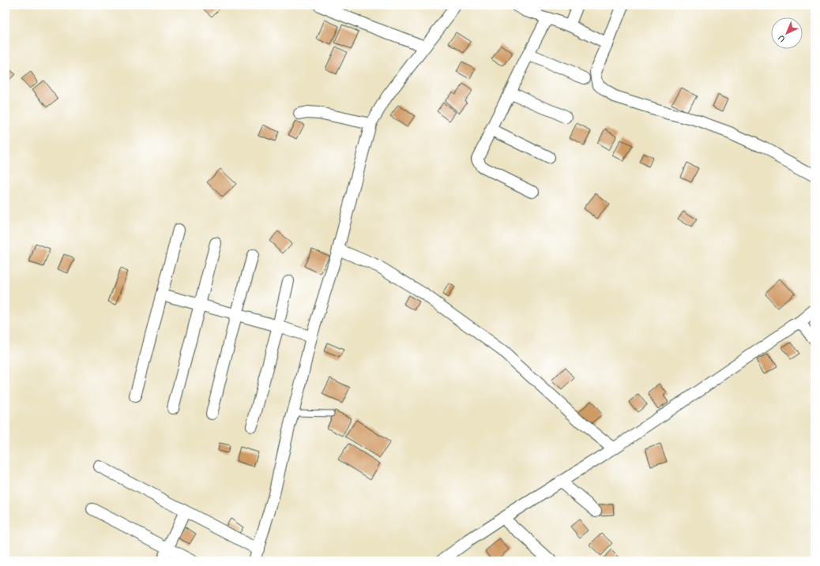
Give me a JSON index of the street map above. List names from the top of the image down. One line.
{"north":"bottom left"}
